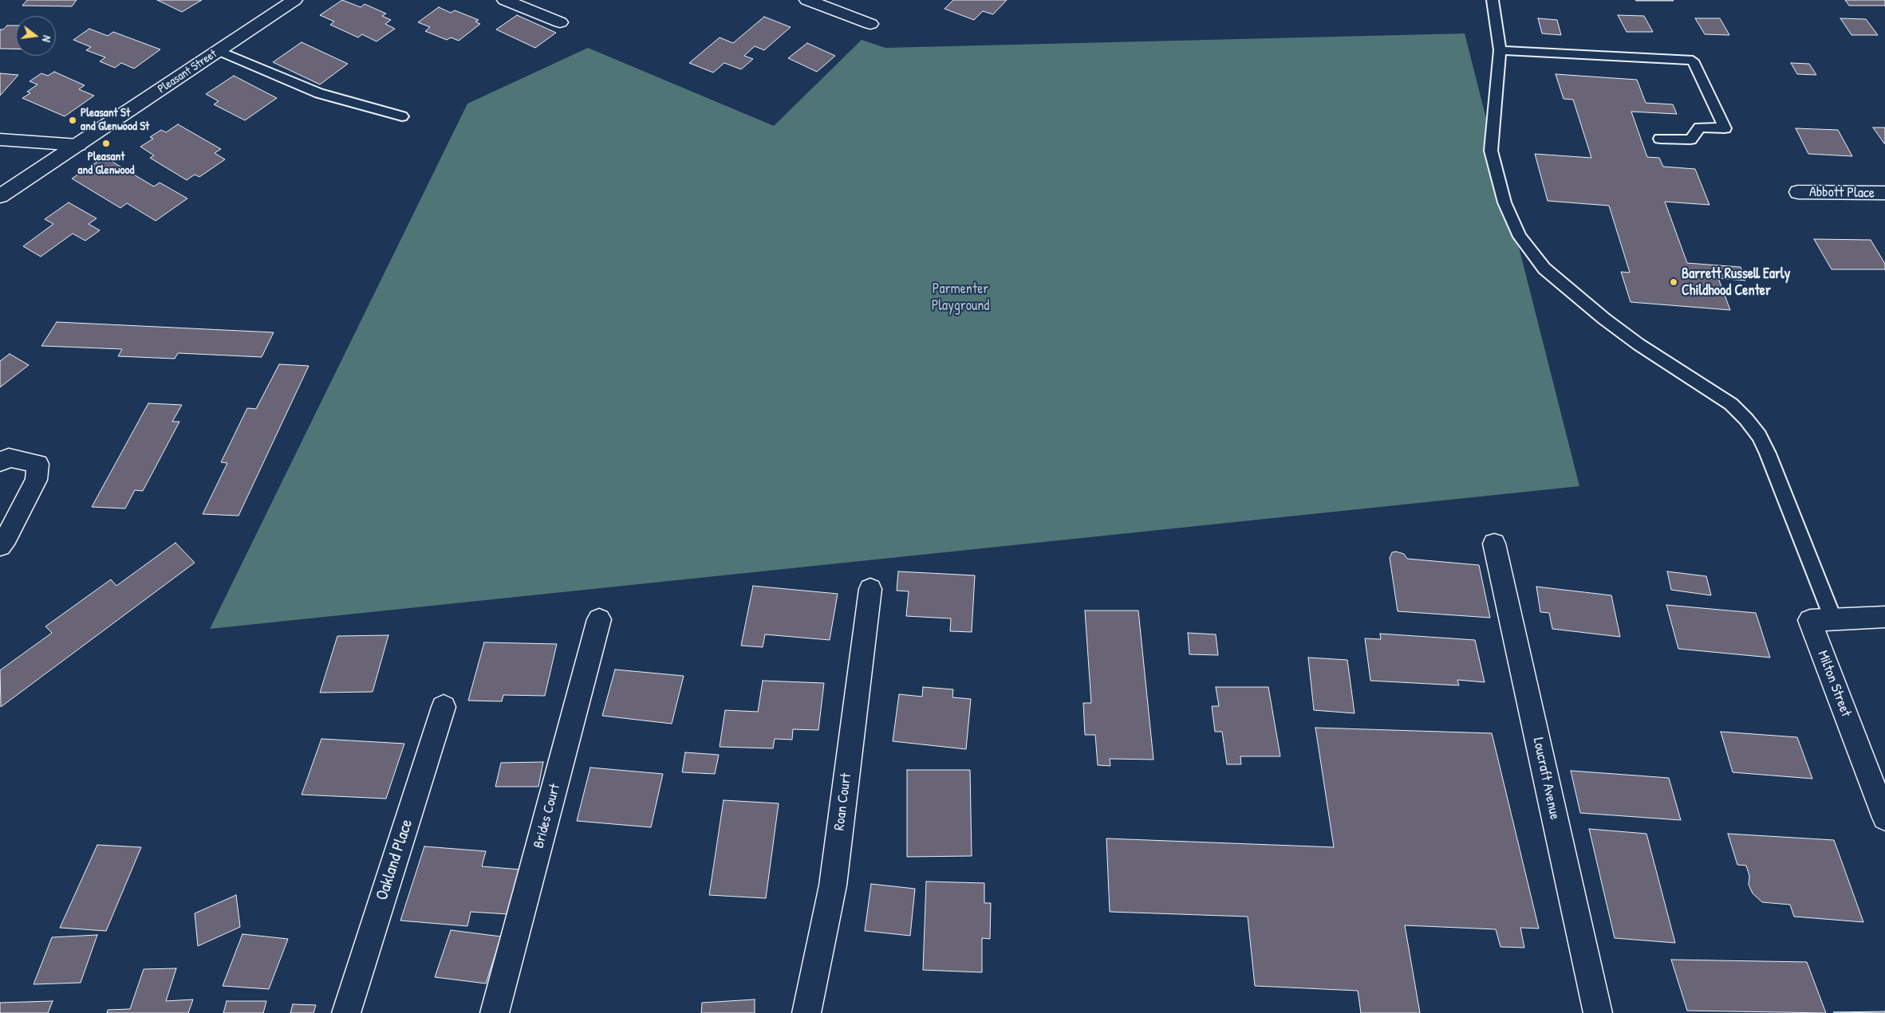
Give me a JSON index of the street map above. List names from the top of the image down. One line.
{"streets":{"street":["Pleasant Street","Abbott Place","Milton Street","Loucraft Avenue","Roan Court","Brides Court","Oakland Place"]},"parks":["Parmenter Playground"],"places":["Pleasant St and Glenwood St","Pleasant and Glenwood","Barrett Russell Early Childhood Center"],"north":"right"}
